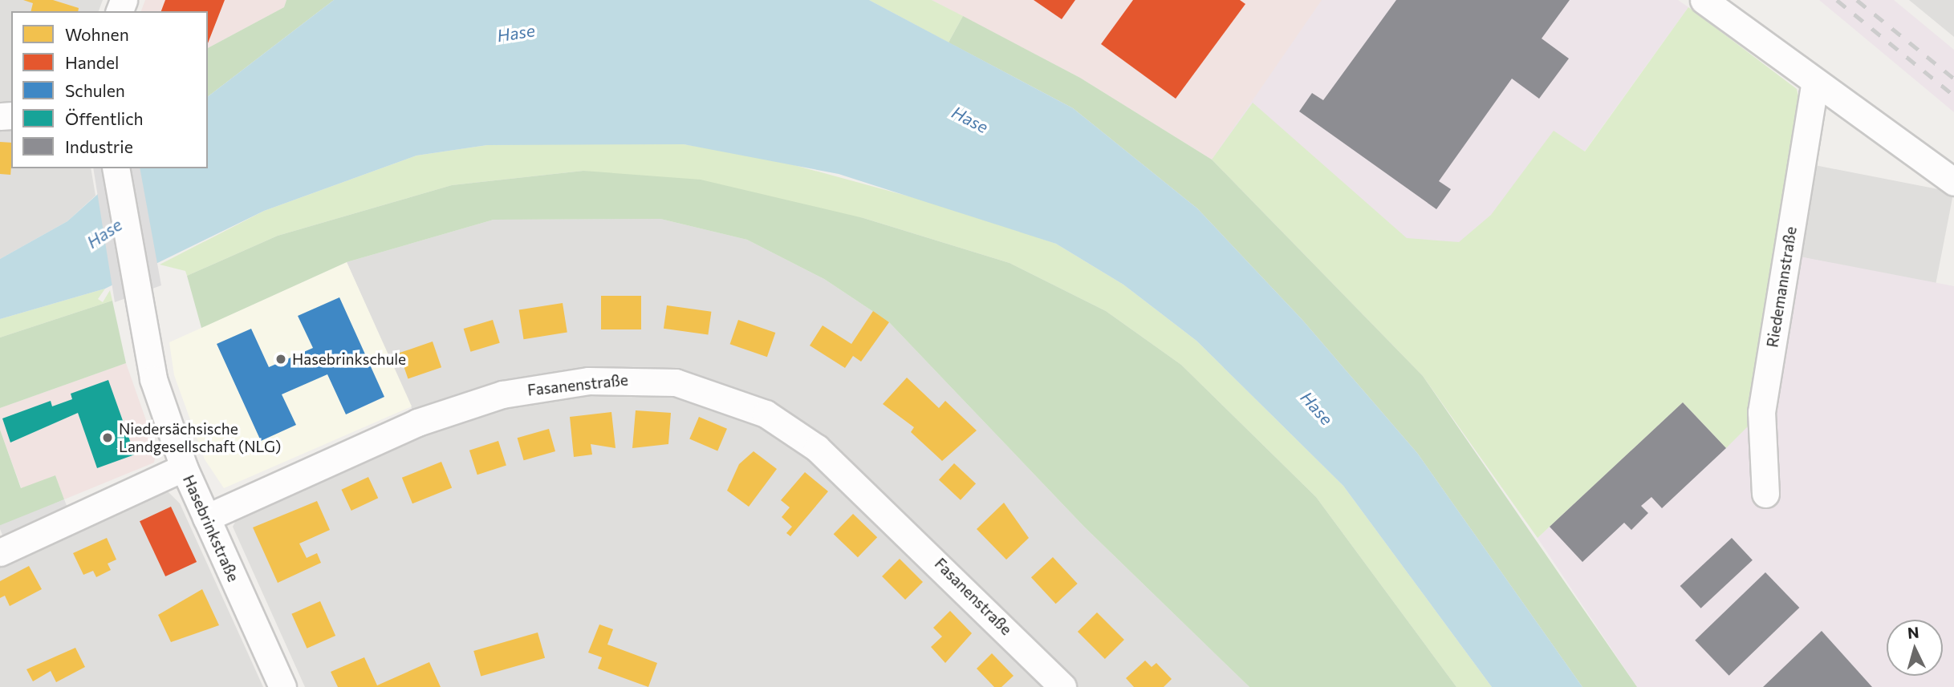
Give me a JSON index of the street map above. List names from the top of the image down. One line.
{"streets":{"street":["Riedemannstraße","Fasanenstraße","Hasebrinkstraße"]},"crossings":[["Fasanenstraße","Hasebrinkstraße"]],"water":["Hase"],"places":["Hasebrinkschule","Niedersächsische Landgesellschaft (NLG)"],"legend":["Wohnen","Handel","Schulen","Öffentlich","Industrie"],"north":"top"}
